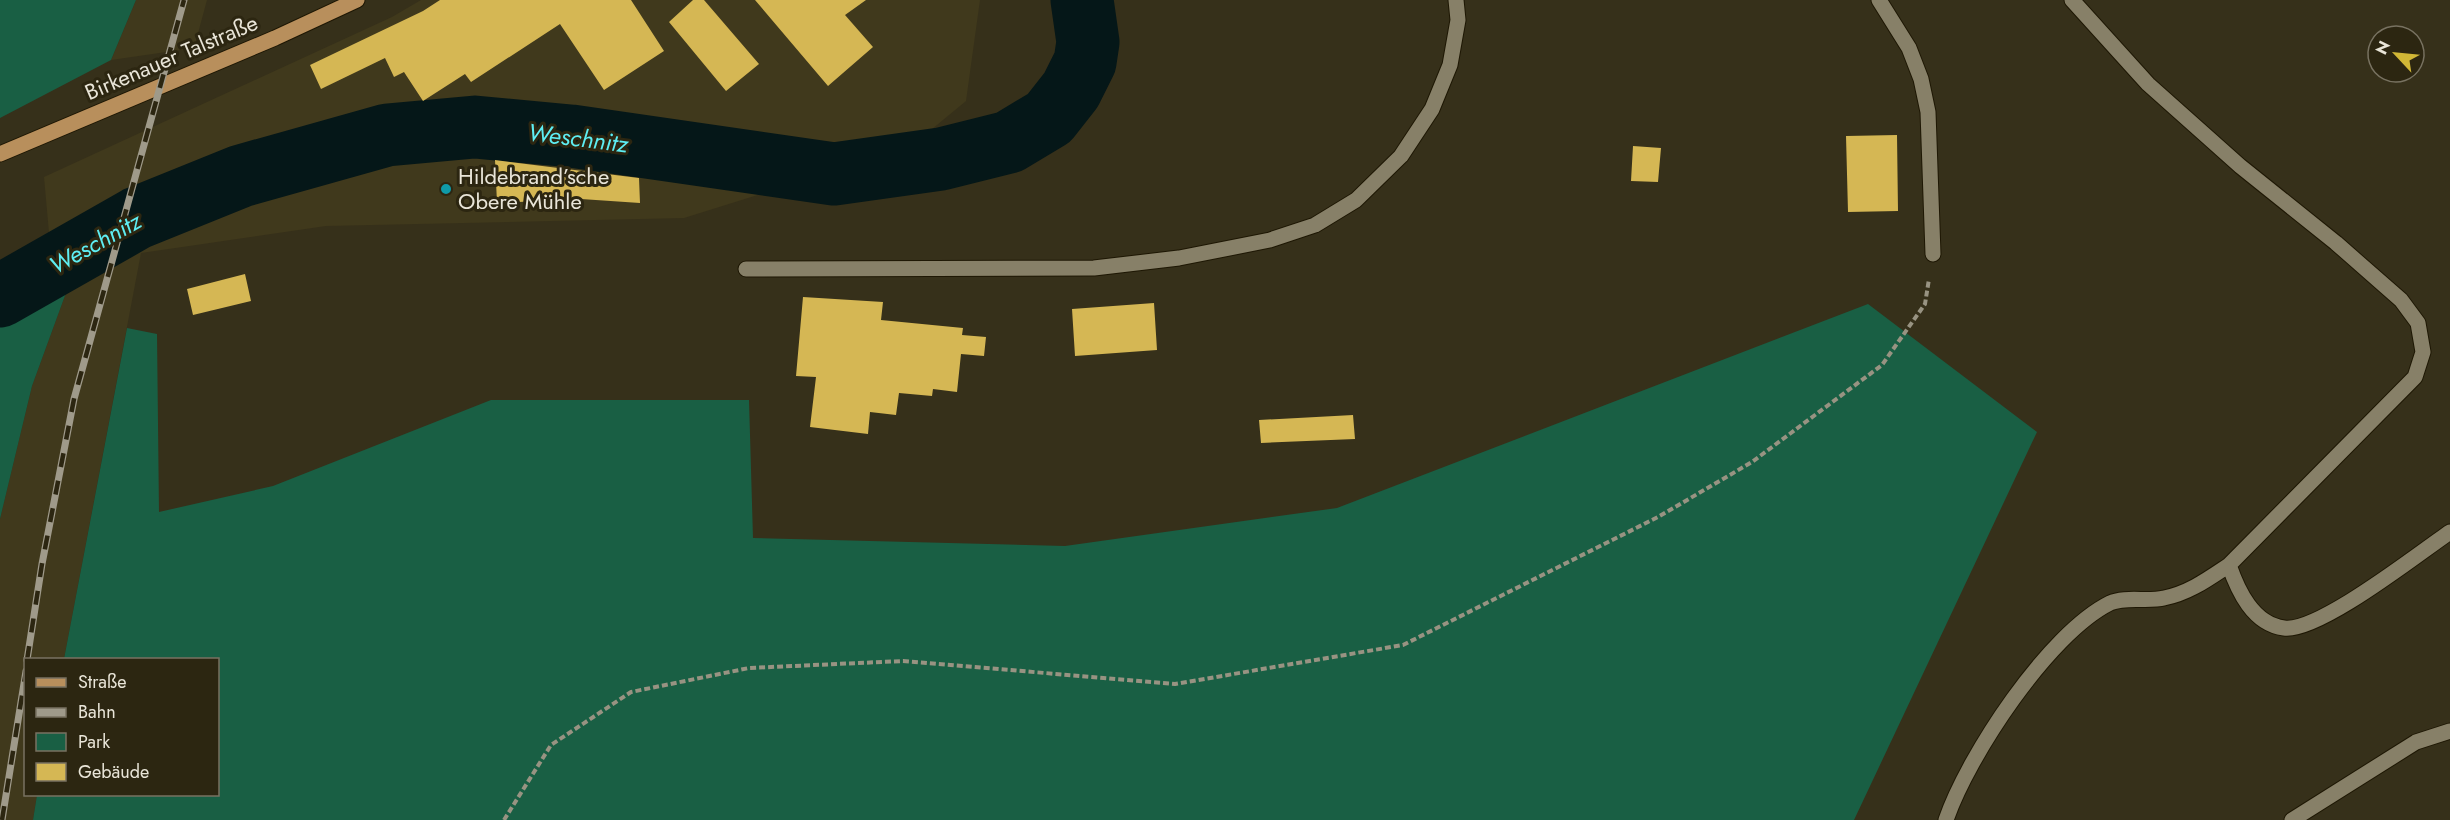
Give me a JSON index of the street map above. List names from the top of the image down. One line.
{"streets":{"main road":["Birkenauer Talstraße"]},"water":["Weschnitz"],"places":["Hildebrand’sche Obere Mühle"],"legend":["Straße","Bahn","Park","Gebäude"],"north":"top left"}
